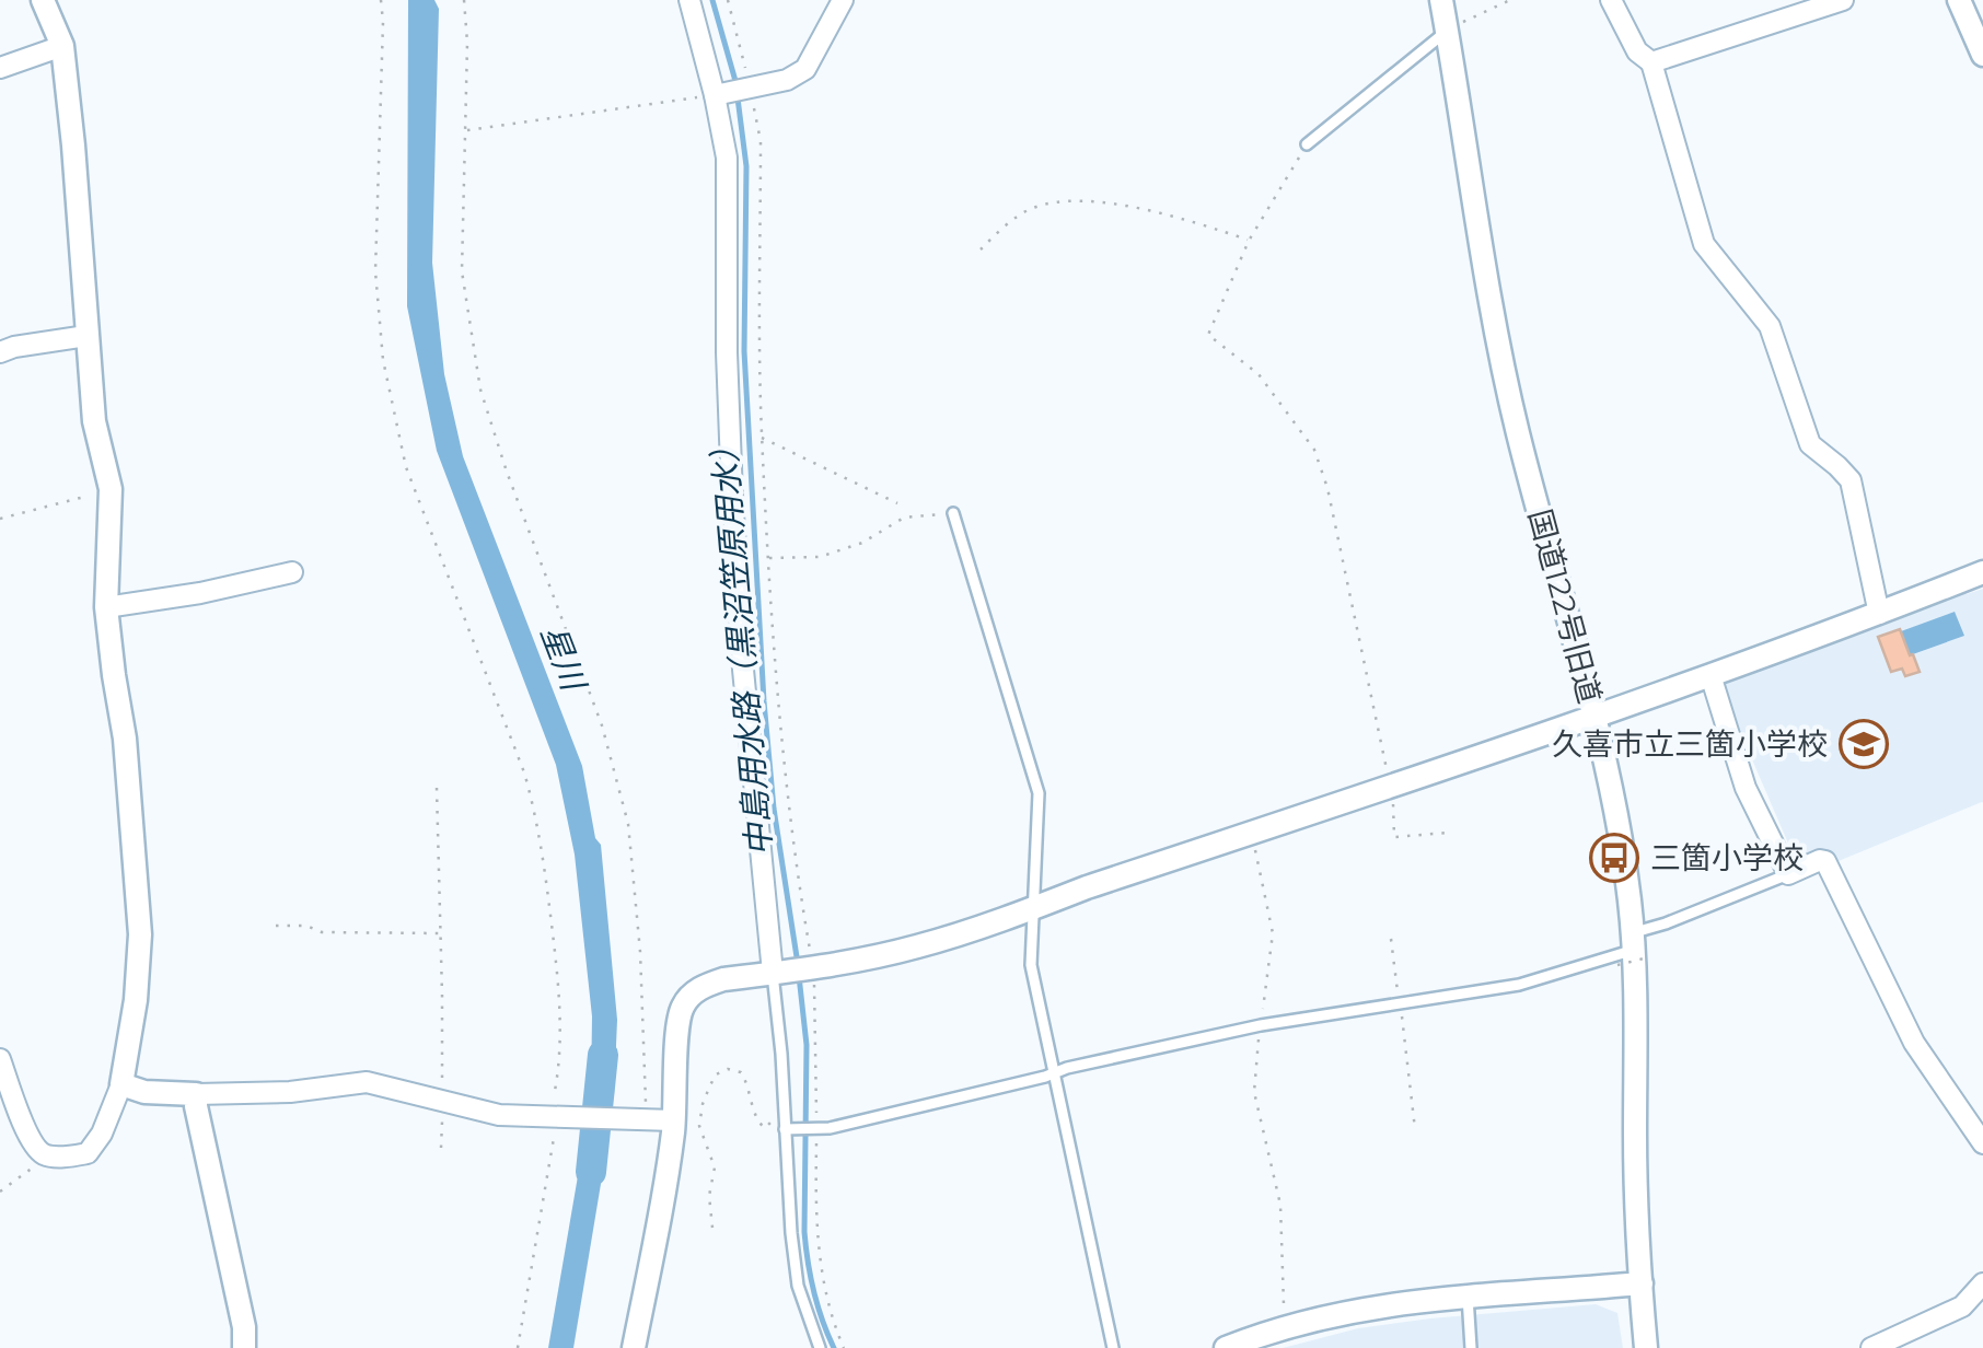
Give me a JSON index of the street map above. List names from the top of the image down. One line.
{"streets":{"street":["国道122号旧道"]},"water":["中島用水路（黒沼笠原用水）","星川"],"places":{"school or university":["久喜市立三箇小学校"],"bus stop":["三箇小学校"]}}
